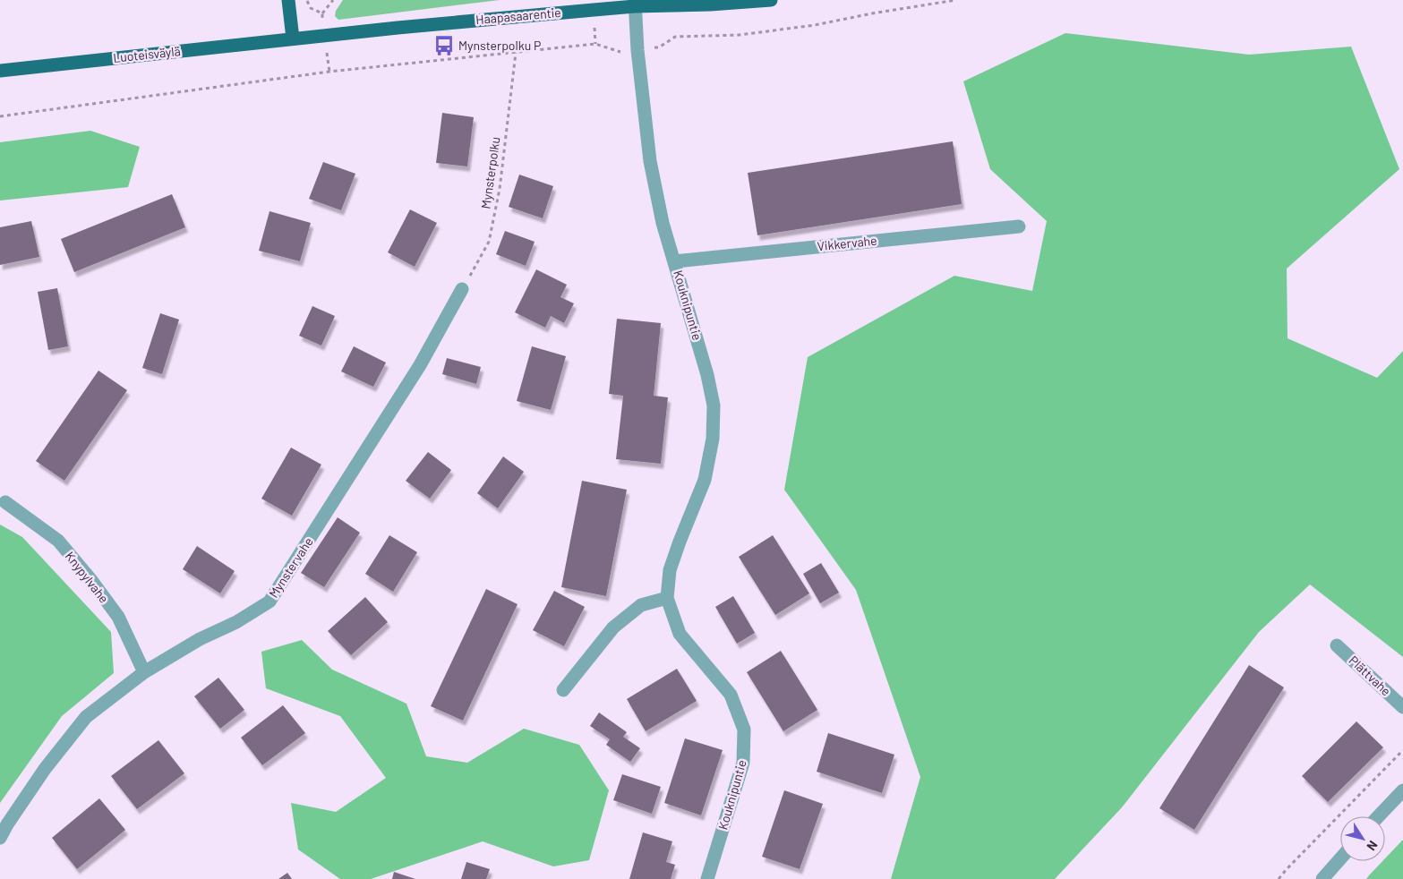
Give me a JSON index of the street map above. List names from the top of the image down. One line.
{"streets":{"main road":["Haapasaarentie","Luoteisväylä"],"street":["Vikkervahe","Kouknipuntie","Mynstervahe","Knypylvahe","Plättvahe"],"path":["Mynsterpolku"]},"crossings":[["Haapasaarentie","Luoteisväylä"],["Haapasaarentie","Kouknipuntie"],["Mynsterpolku","Mynstervahe"],["Vikkervahe","Kouknipuntie"],["Mynstervahe","Knypylvahe"]],"places":{"bus stop":["Mynsterpolku P"]},"north":"bottom right"}
